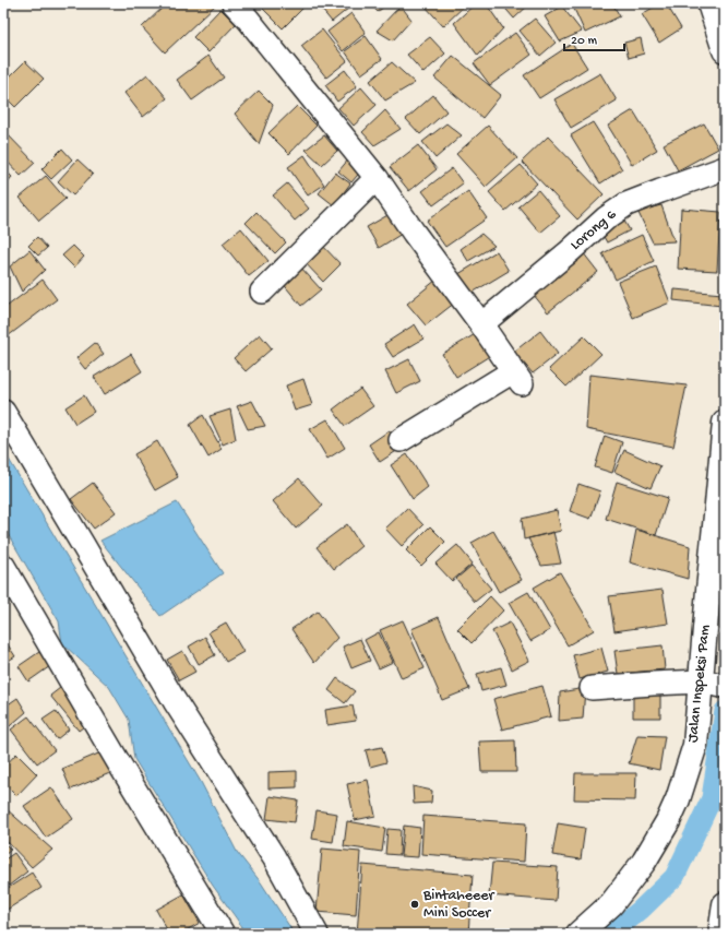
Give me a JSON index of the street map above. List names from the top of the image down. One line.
{"streets":{"main road":["Jalan Inspeksi Pam"],"street":["Lorong 6"]},"places":["Bintaheeer Mini Soccer"],"scale_bar":"20 m"}
